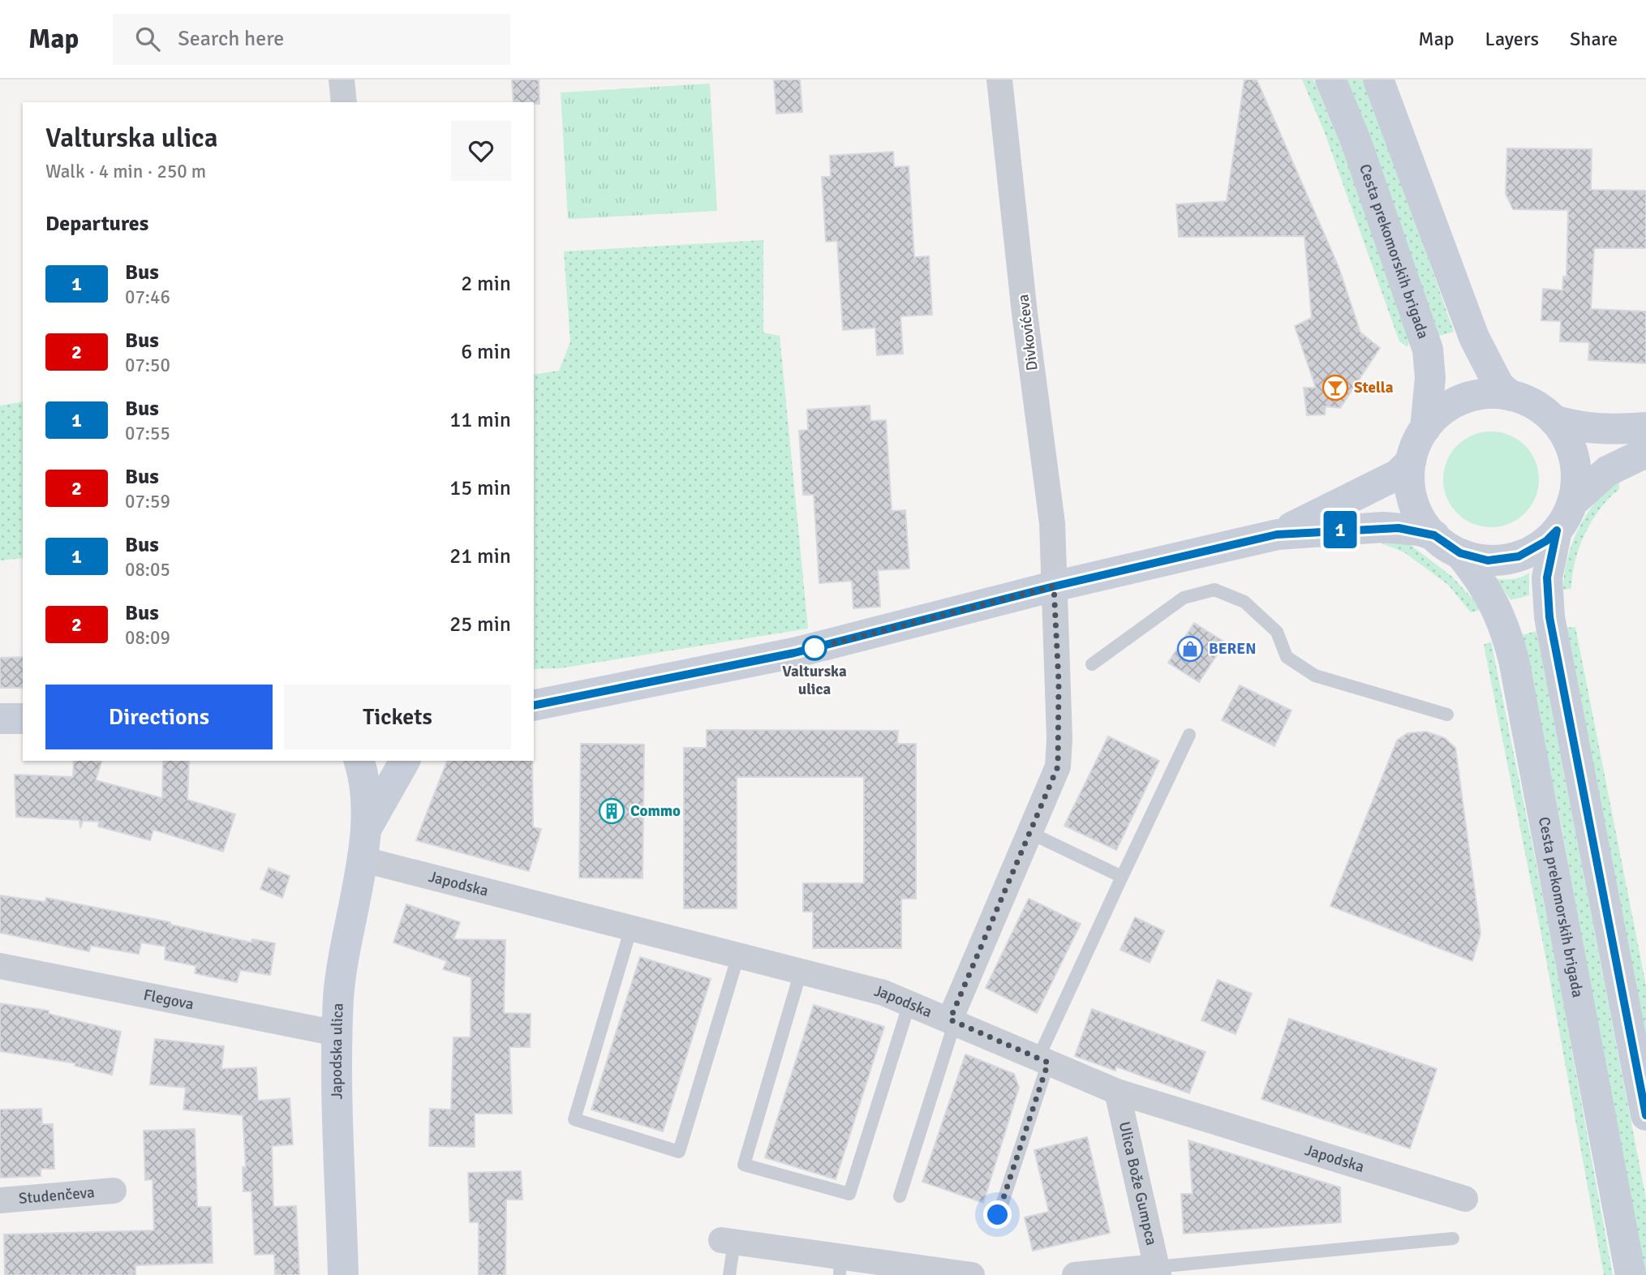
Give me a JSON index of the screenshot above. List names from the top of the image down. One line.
{"streets":{"main road":["Cesta prekomorskih brigada","Japodska ulica"],"street":["Divkovićeva","Japodska","Flegova","Ulica Bože Gumpca","Studenčeva"]},"crossings":[["Divkovićeva","Japodska"],["Japodska","Japodska ulica"],["Japodska","Ulica Bože Gumpca"],["Flegova","Japodska ulica"]],"places":{"bar":["Stella"],"other":["Valturska ulica"],"shop":["BEREN"],"building":["Commo"]},"lines":["bus line 1"],"page":{"header":"Map","search":"Search here","nav":["Map","Layers","Share"],"on_map":"1","heading":[["Valturska ulica","Walk · 4 min · 250 m"],"Departures"],"list":[{"mark":"1","name":"Bus","note":"07:46","value":"2 min"},{"mark":"2","name":"Bus","note":"07:50","value":"6 min"},{"mark":"1","name":"Bus","note":"07:55","value":"11 min"},{"mark":"2","name":"Bus","note":"07:59","value":"15 min"},{"mark":"1","name":"Bus","note":"08:05","value":"21 min"},{"mark":"2","name":"Bus","note":"08:09","value":"25 min"}],"buttons":["Directions","Tickets"]}}
